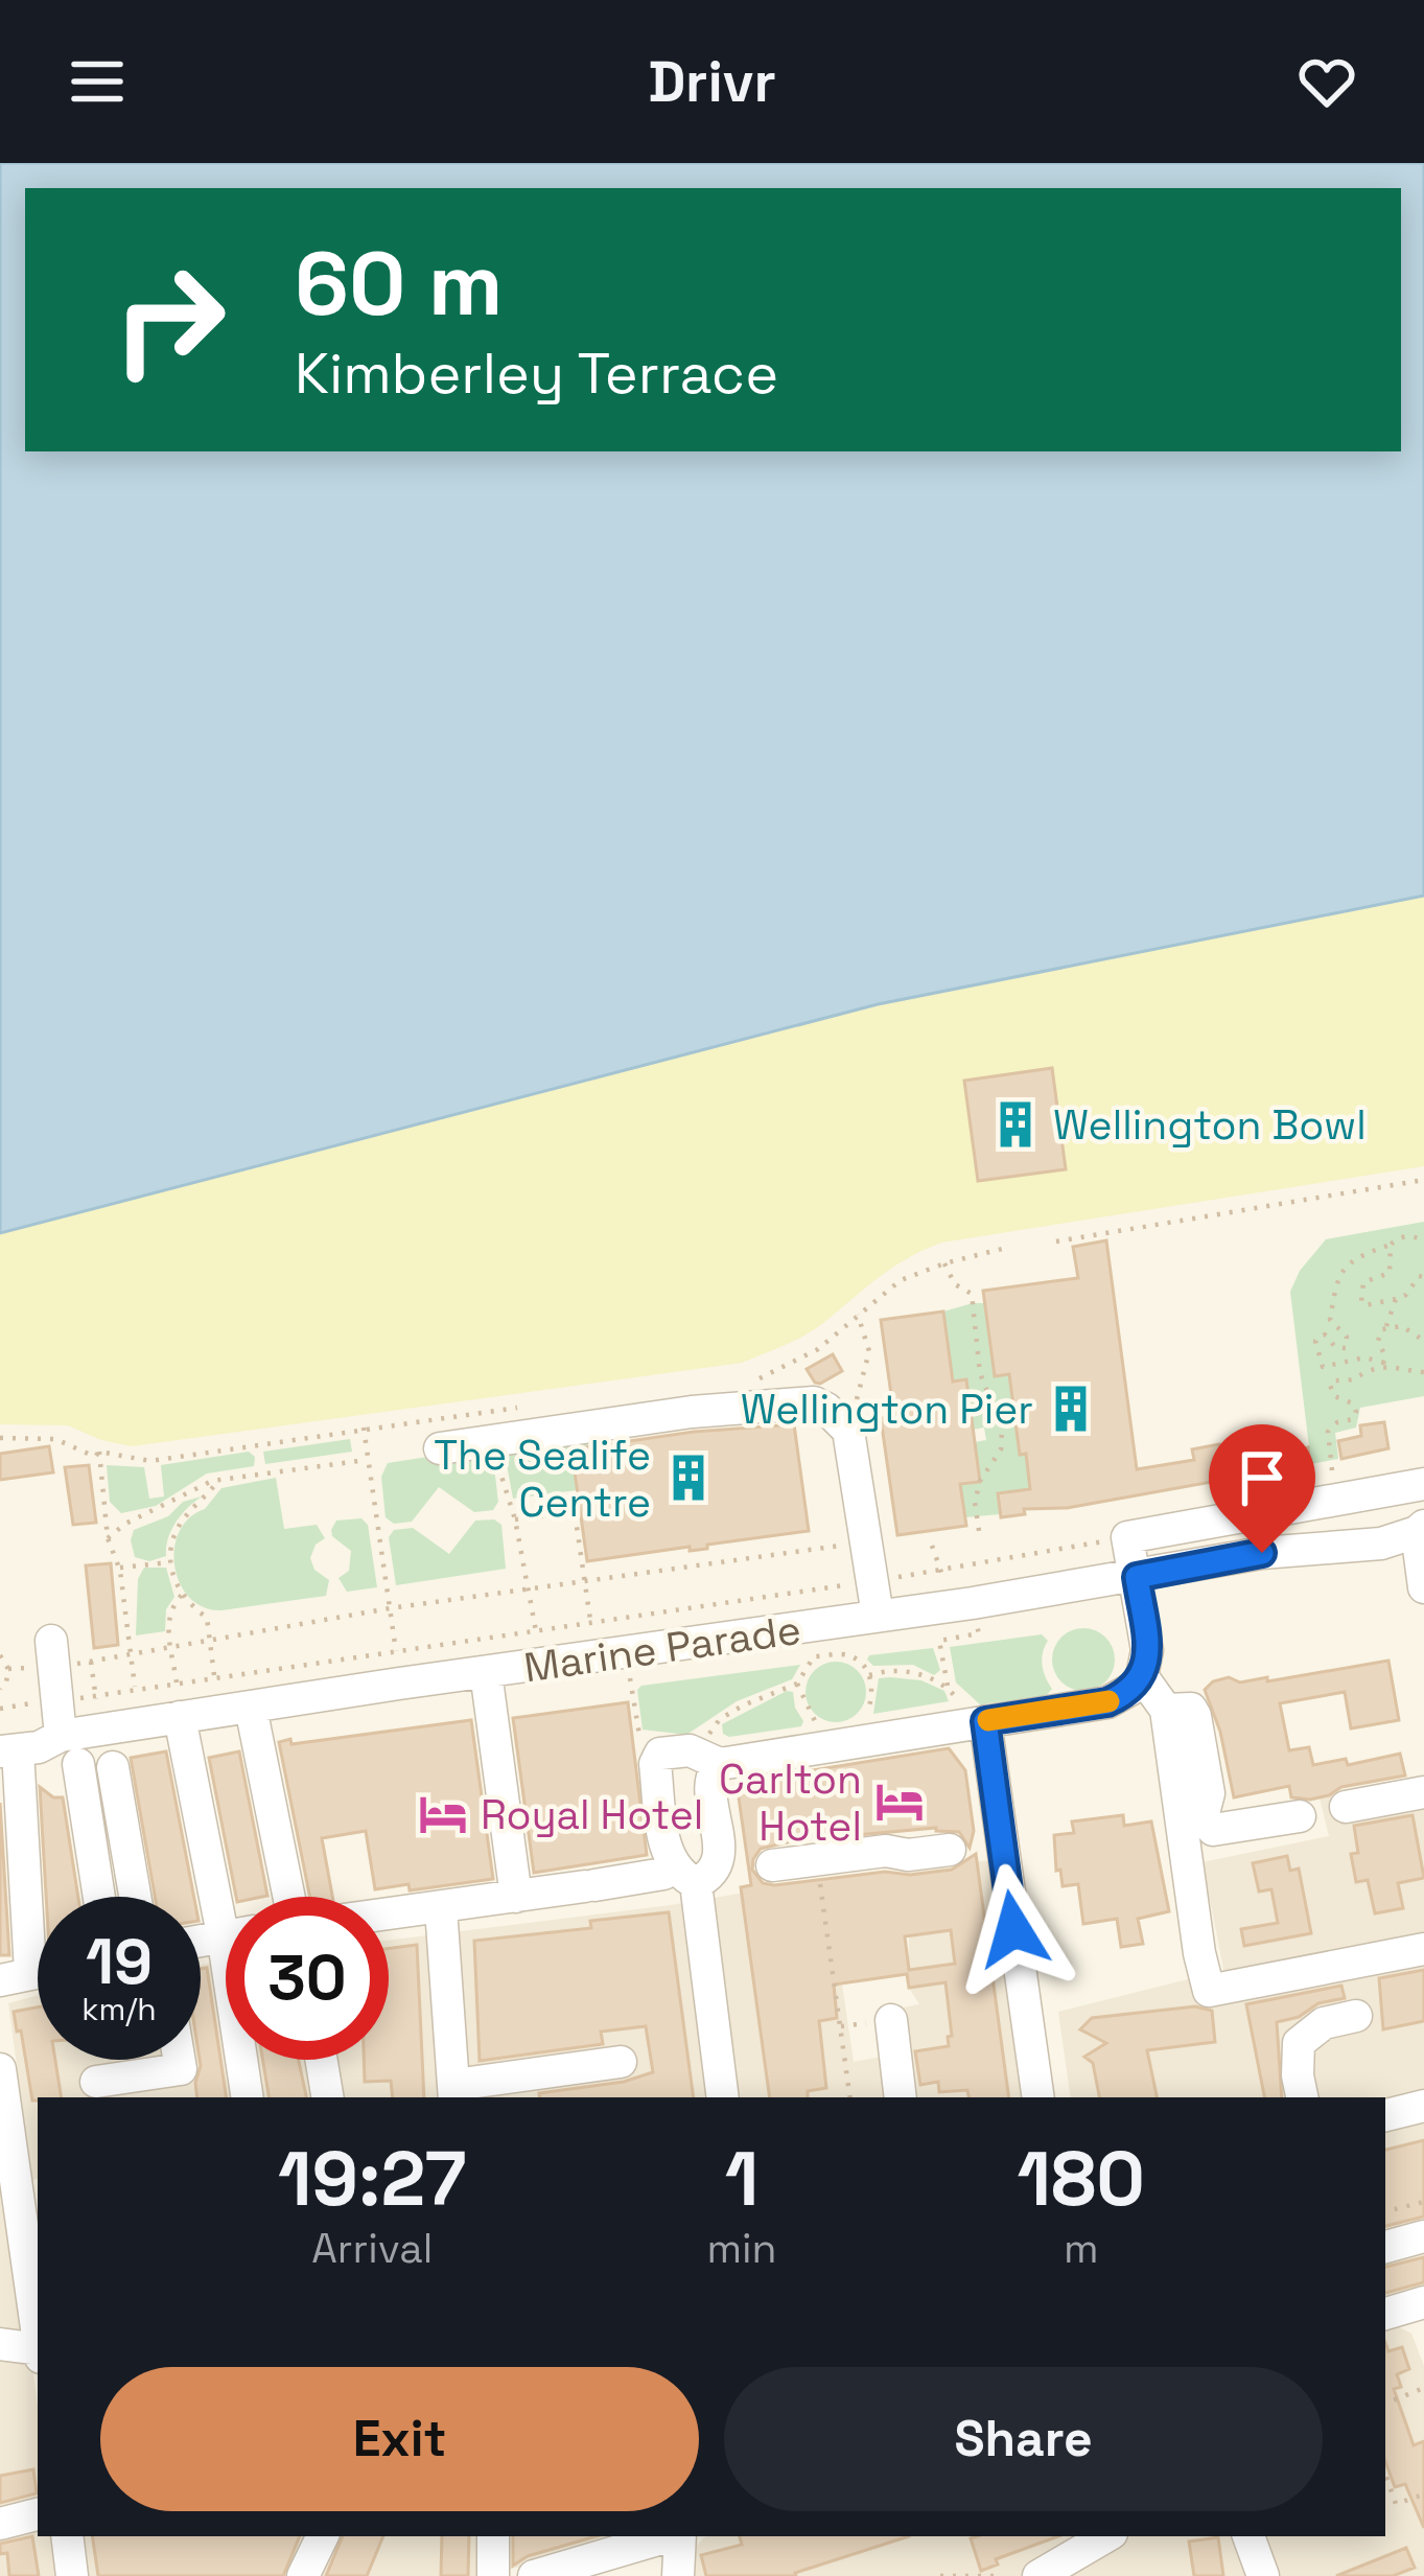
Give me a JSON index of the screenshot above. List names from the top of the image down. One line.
{"streets":{"street":["Marine Parade"]},"places":{"building":["Wellington Bowl","Wellington Pier","The Sealife Centre"],"hotel":["Carlton Hotel","Royal Hotel"]},"page":{"header":"Drivr","turn":["60 m","Kimberley Terrace"],"speed":"19 km/h","limit":"30","eta":["19:27","Arrival","1","min","180","m"],"buttons":["Exit","Share"]}}
